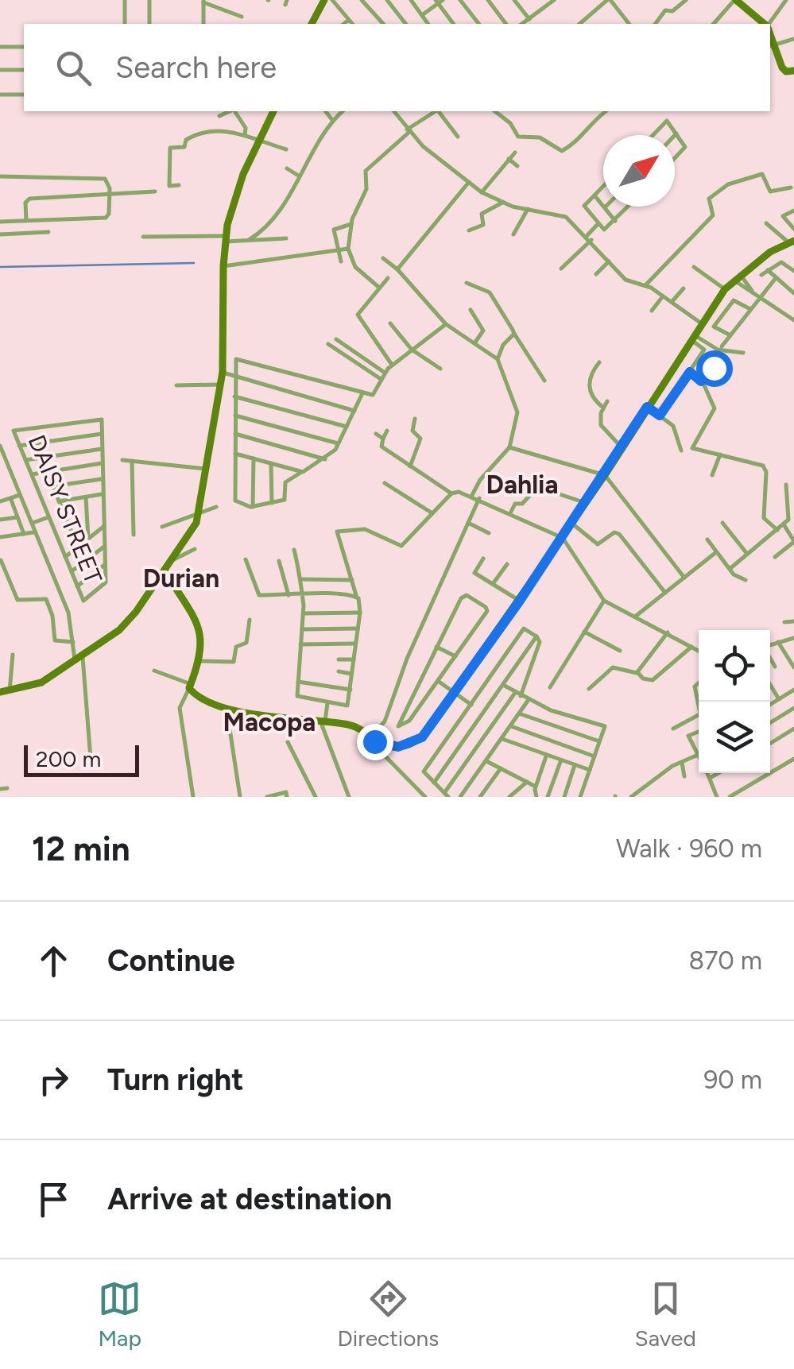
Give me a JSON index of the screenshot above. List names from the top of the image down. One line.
{"streets":{"street":["DAISY STREET"]},"districts":["Dahlia","Durian","Macopa"],"scale_bar":"200 m","north":"top right","page":{"search":"Search here","scale":"200 m","heading":["12 min","Walk · 960 m"],"list":[["Continue","870 m"],["Turn right","90 m"],"Arrive at destination"],"nav":["Map","Directions","Saved"]}}
